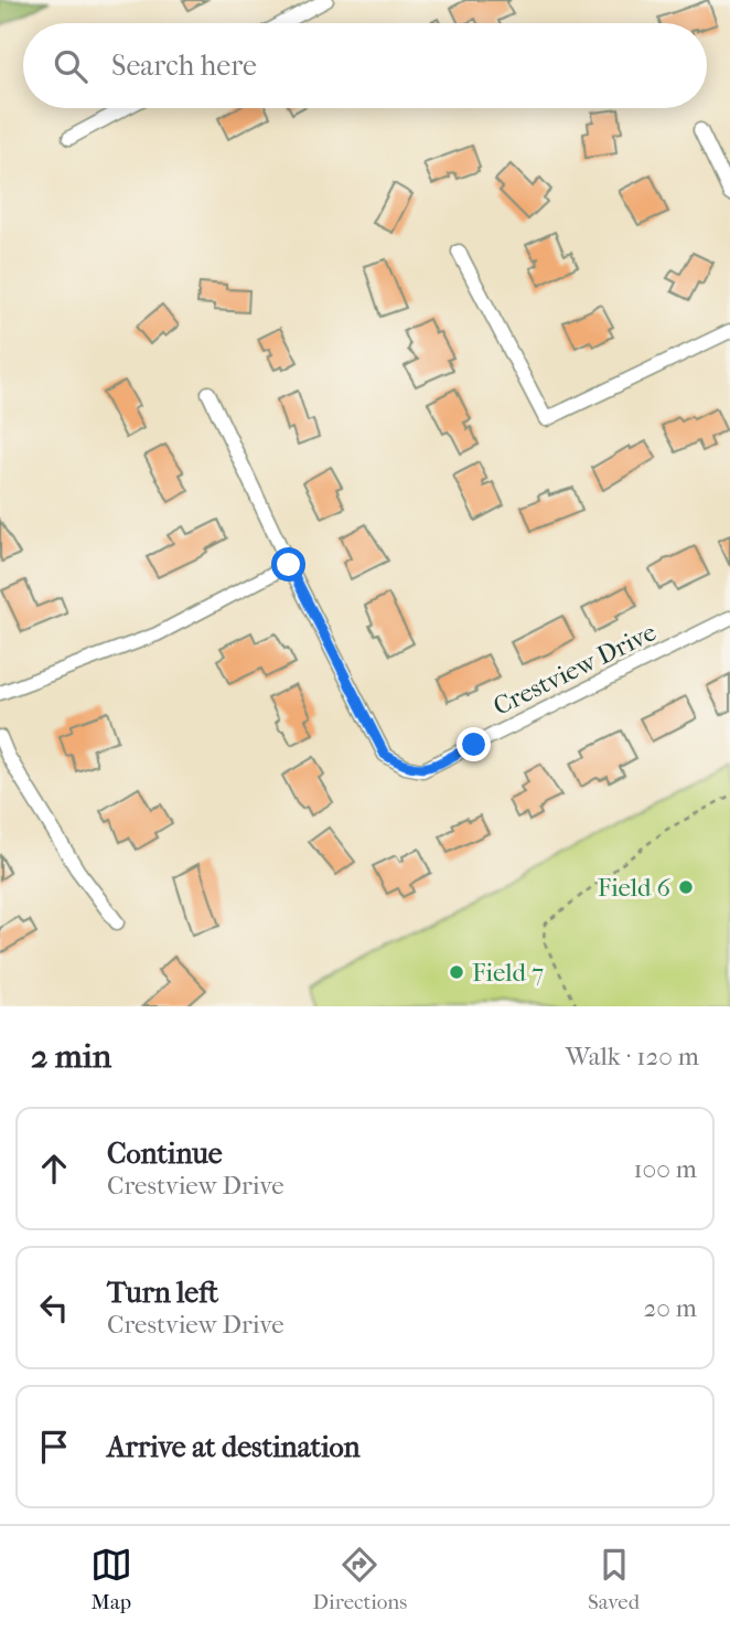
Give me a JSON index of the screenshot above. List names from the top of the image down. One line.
{"streets":{"street":["Crestview Drive"]},"places":["Field 6","Field 7"],"page":{"search":"Search here","heading":["2 min","Walk · 120 m"],"list":[["Continue","Crestview Drive","100 m"],["Turn left","Crestview Drive","20 m"],"Arrive at destination"],"nav":["Map","Directions","Saved"]}}
